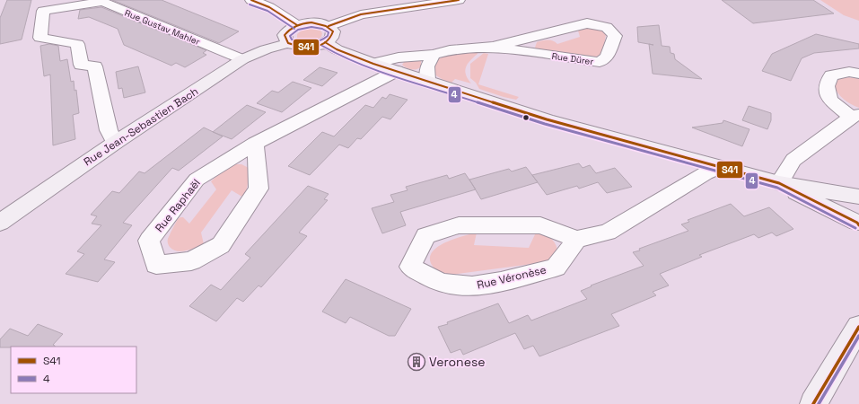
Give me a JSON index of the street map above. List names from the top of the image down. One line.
{"streets":{"street":["Rue Gustav Mahler","Rue Dürer","Rue Jean-Sebastien Bach","Rue Raphaël","Rue Véronèse"]},"crossings":[["Rue Gustav Mahler","Rue Jean-Sebastien Bach"]],"places":{"building":["Veronese"]},"lines":["transit line S41","transit line 4"],"legend":["S41","4"]}
